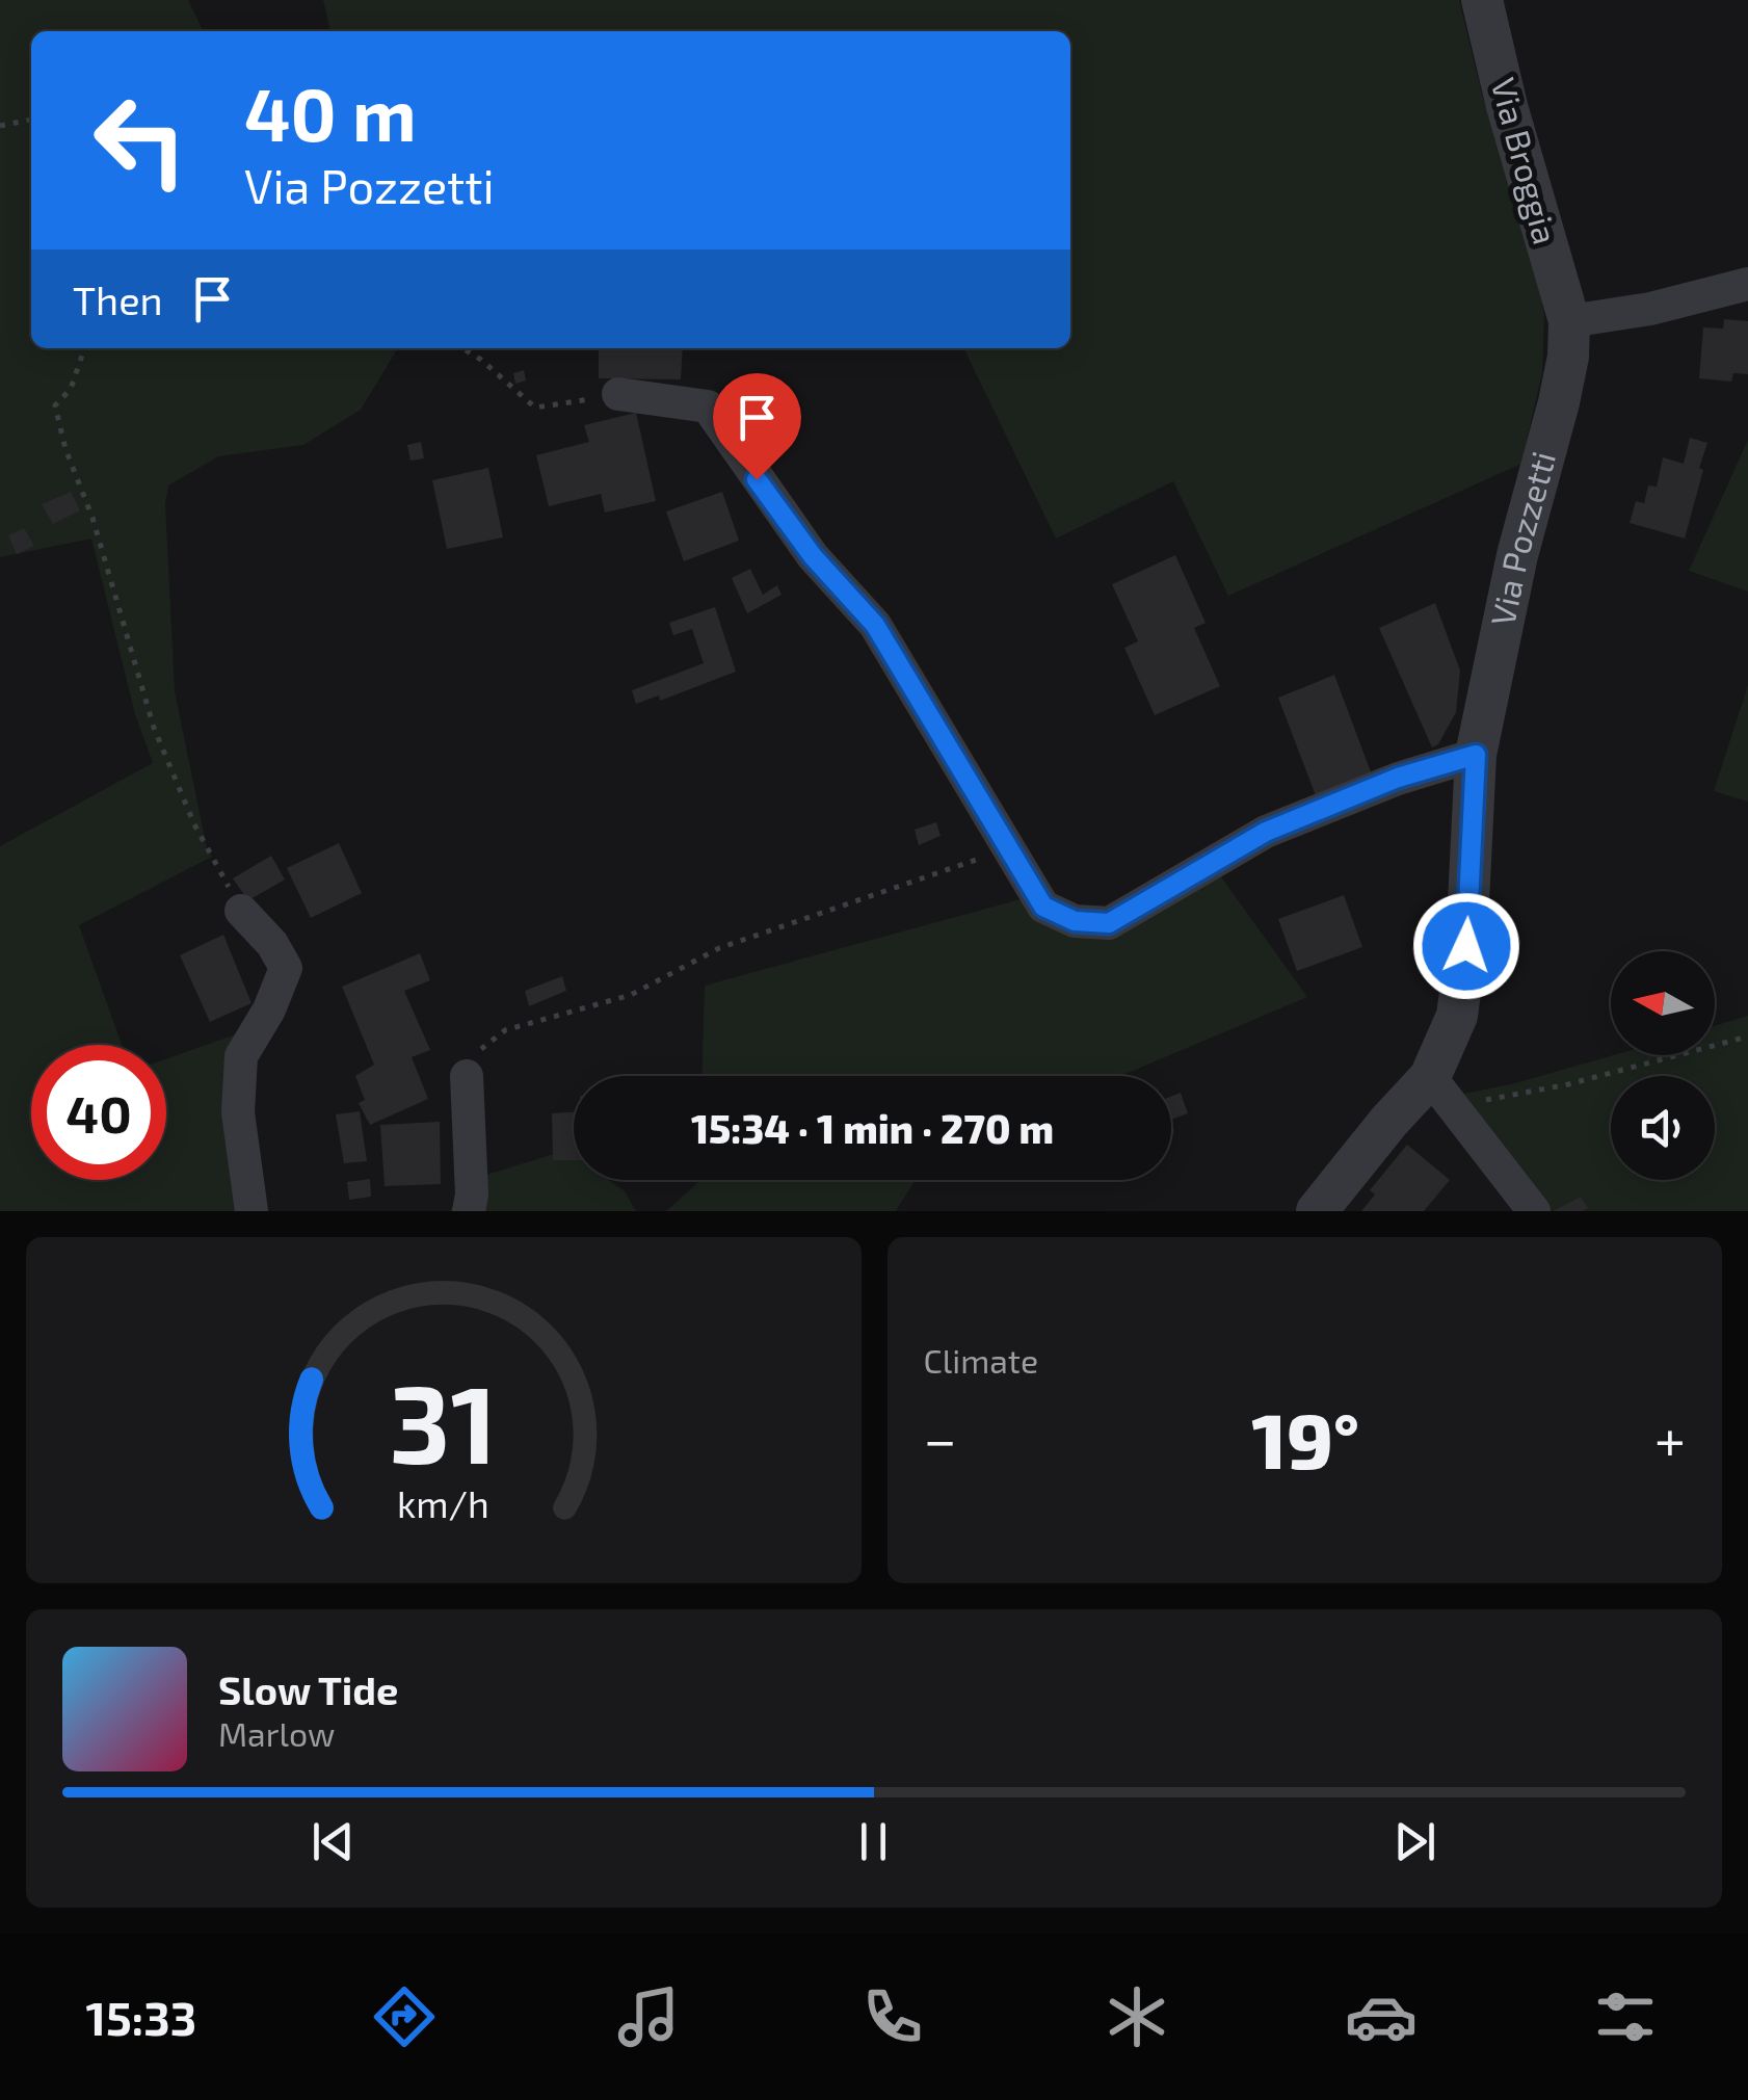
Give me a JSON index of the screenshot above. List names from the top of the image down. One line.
{"streets":{"street":["Via Broggia","Via Pozzetti"]},"crossings":[["Via Broggia","Via Pozzetti"]],"north":"left","page":{"turn":["40 m","Via Pozzetti"],"then":"Then","limit":"40","trip":"15:34 · 1 min · 270 m","tile":"Climate","heat":["−","19°","+"],"song":["Slow Tide","Marlow"],"tabs":"15:33","gauge":["31","km/h"]}}
